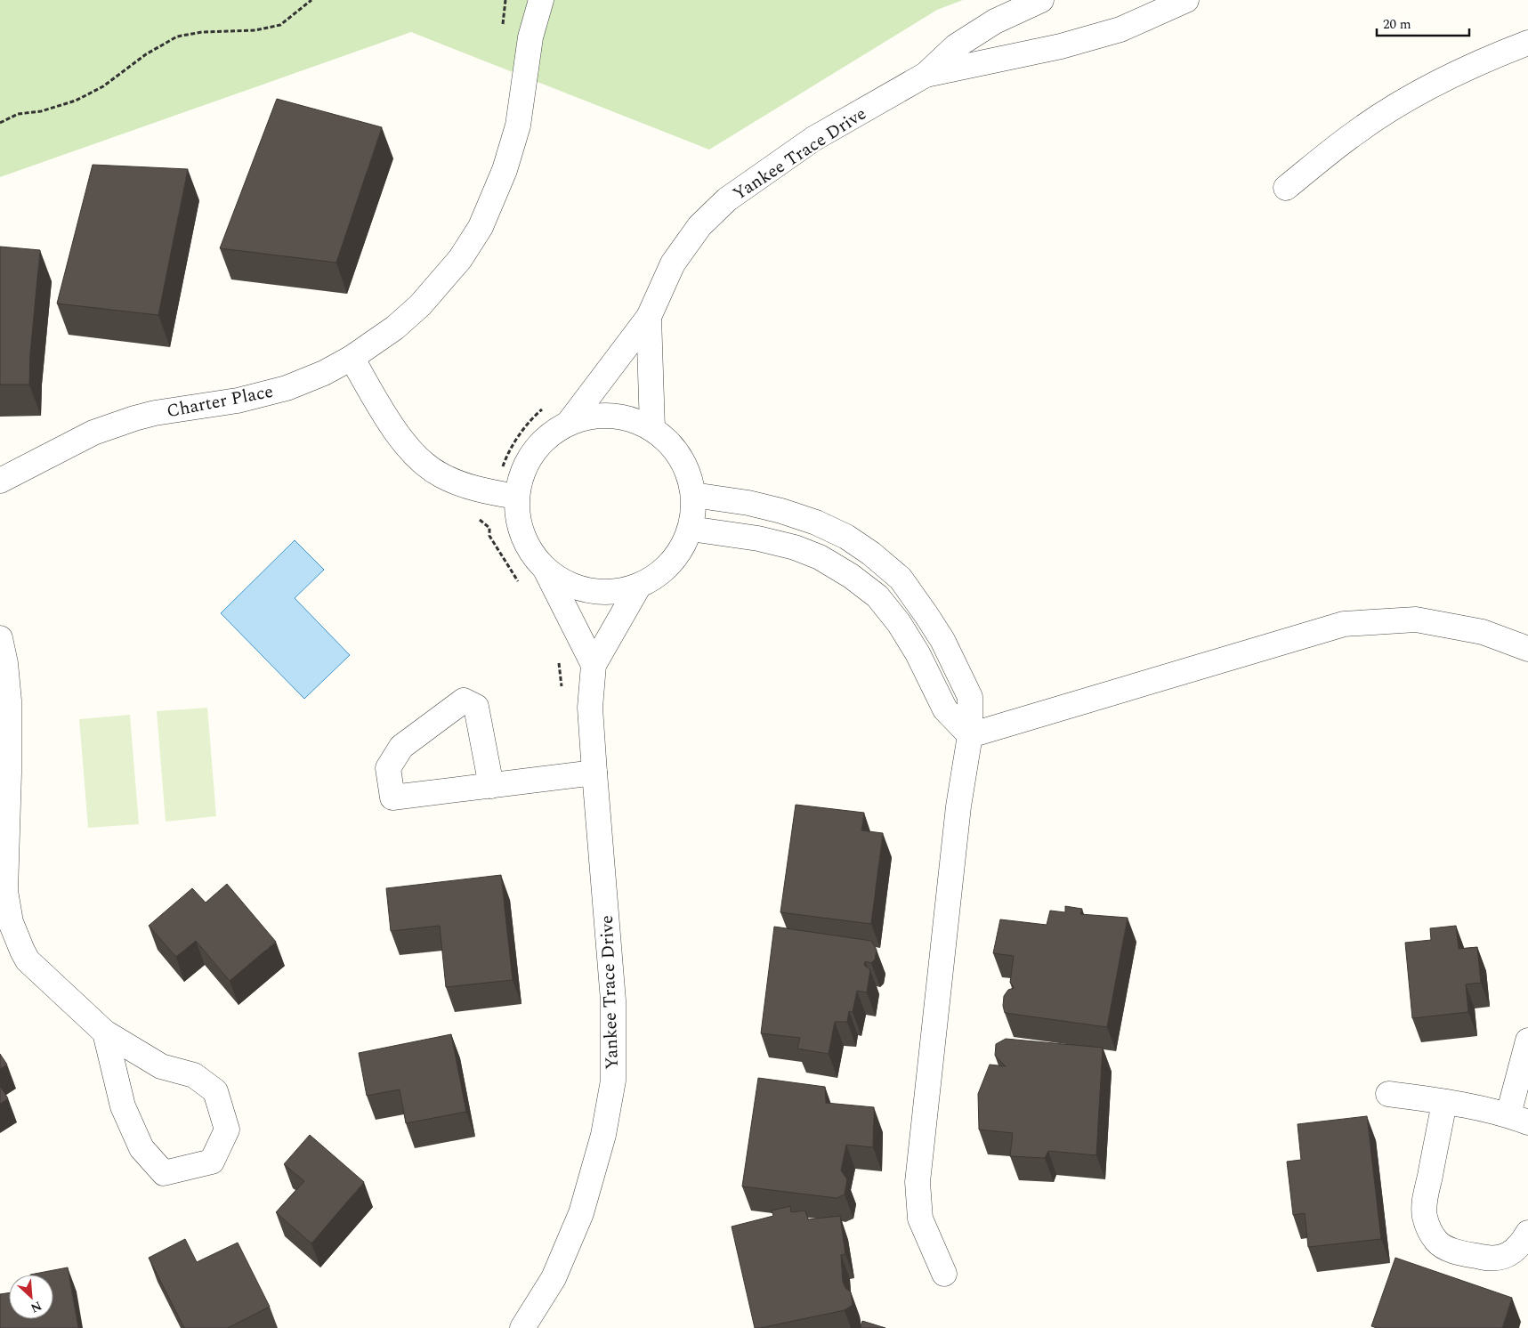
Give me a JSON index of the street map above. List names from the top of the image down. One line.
{"streets":{"street":["Yankee Trace Drive","Charter Place"]},"scale_bar":"20 m","north":"bottom right"}
